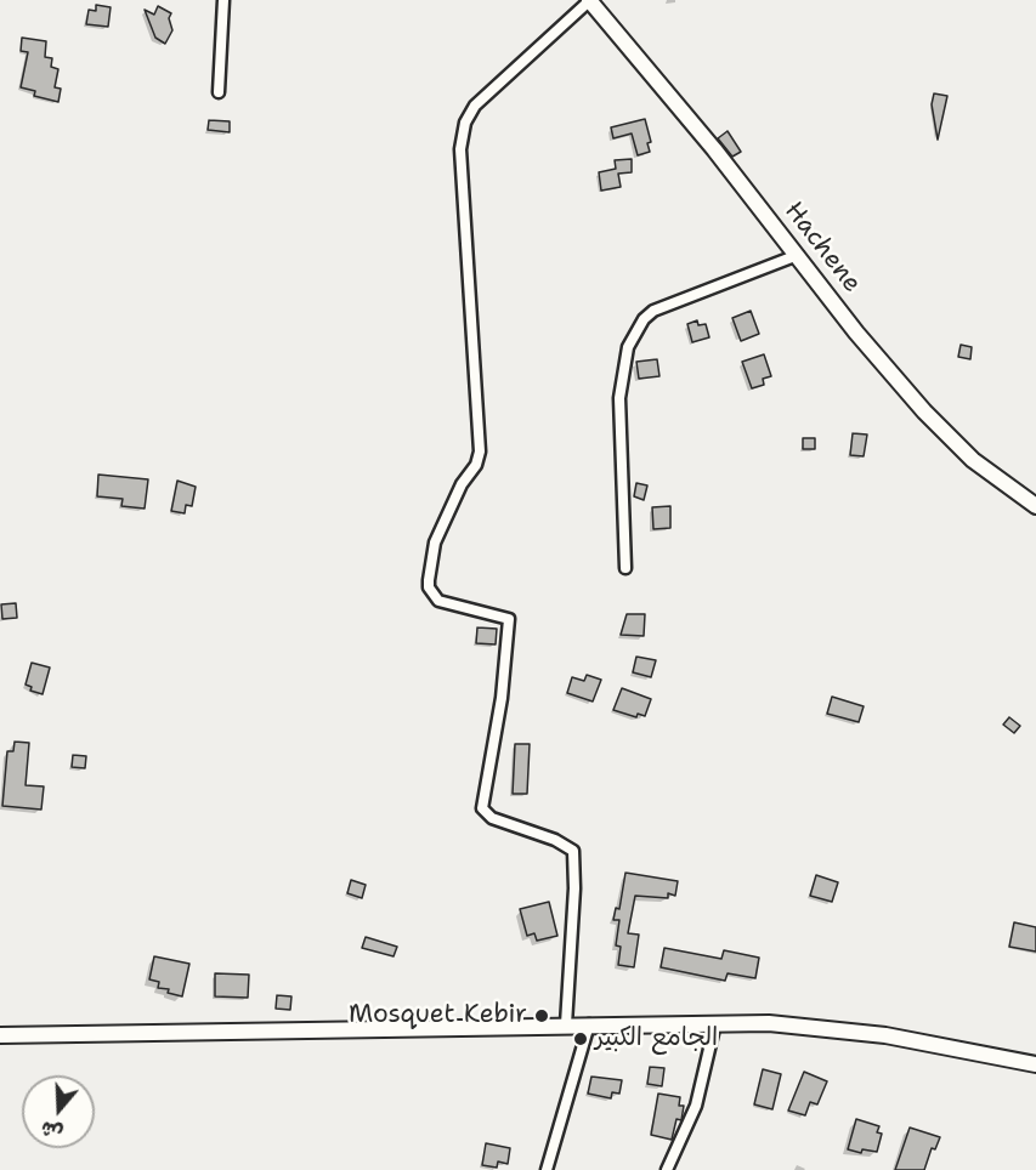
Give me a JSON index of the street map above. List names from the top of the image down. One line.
{"streets":{"main road":["Hachene"]},"places":["Mosquet Kebir","الجامع الكبير"],"north":"bottom"}
